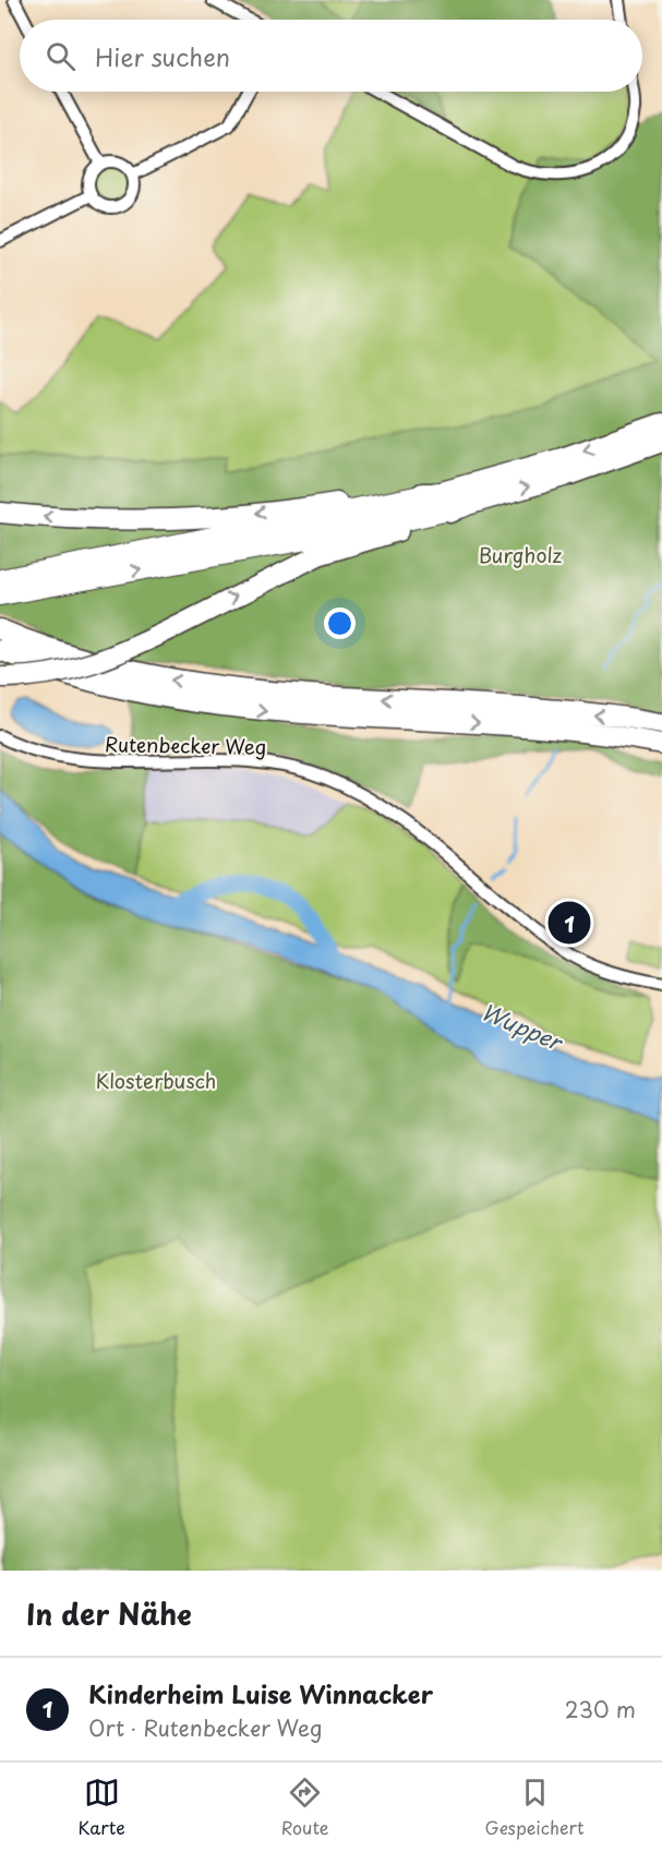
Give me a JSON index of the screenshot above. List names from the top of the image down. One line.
{"streets":{"street":["Rutenbecker Weg"]},"water":["Wupper"],"parks":["Burgholz","Klosterbusch"],"page":{"search":"Hier suchen","pins":"1","heading":"In der Nähe","list":[{"mark":"1","name":"Kinderheim Luise Winnacker","note":"Ort · Rutenbecker Weg","value":"230 m"}],"nav":["Karte","Route","Gespeichert"]}}
